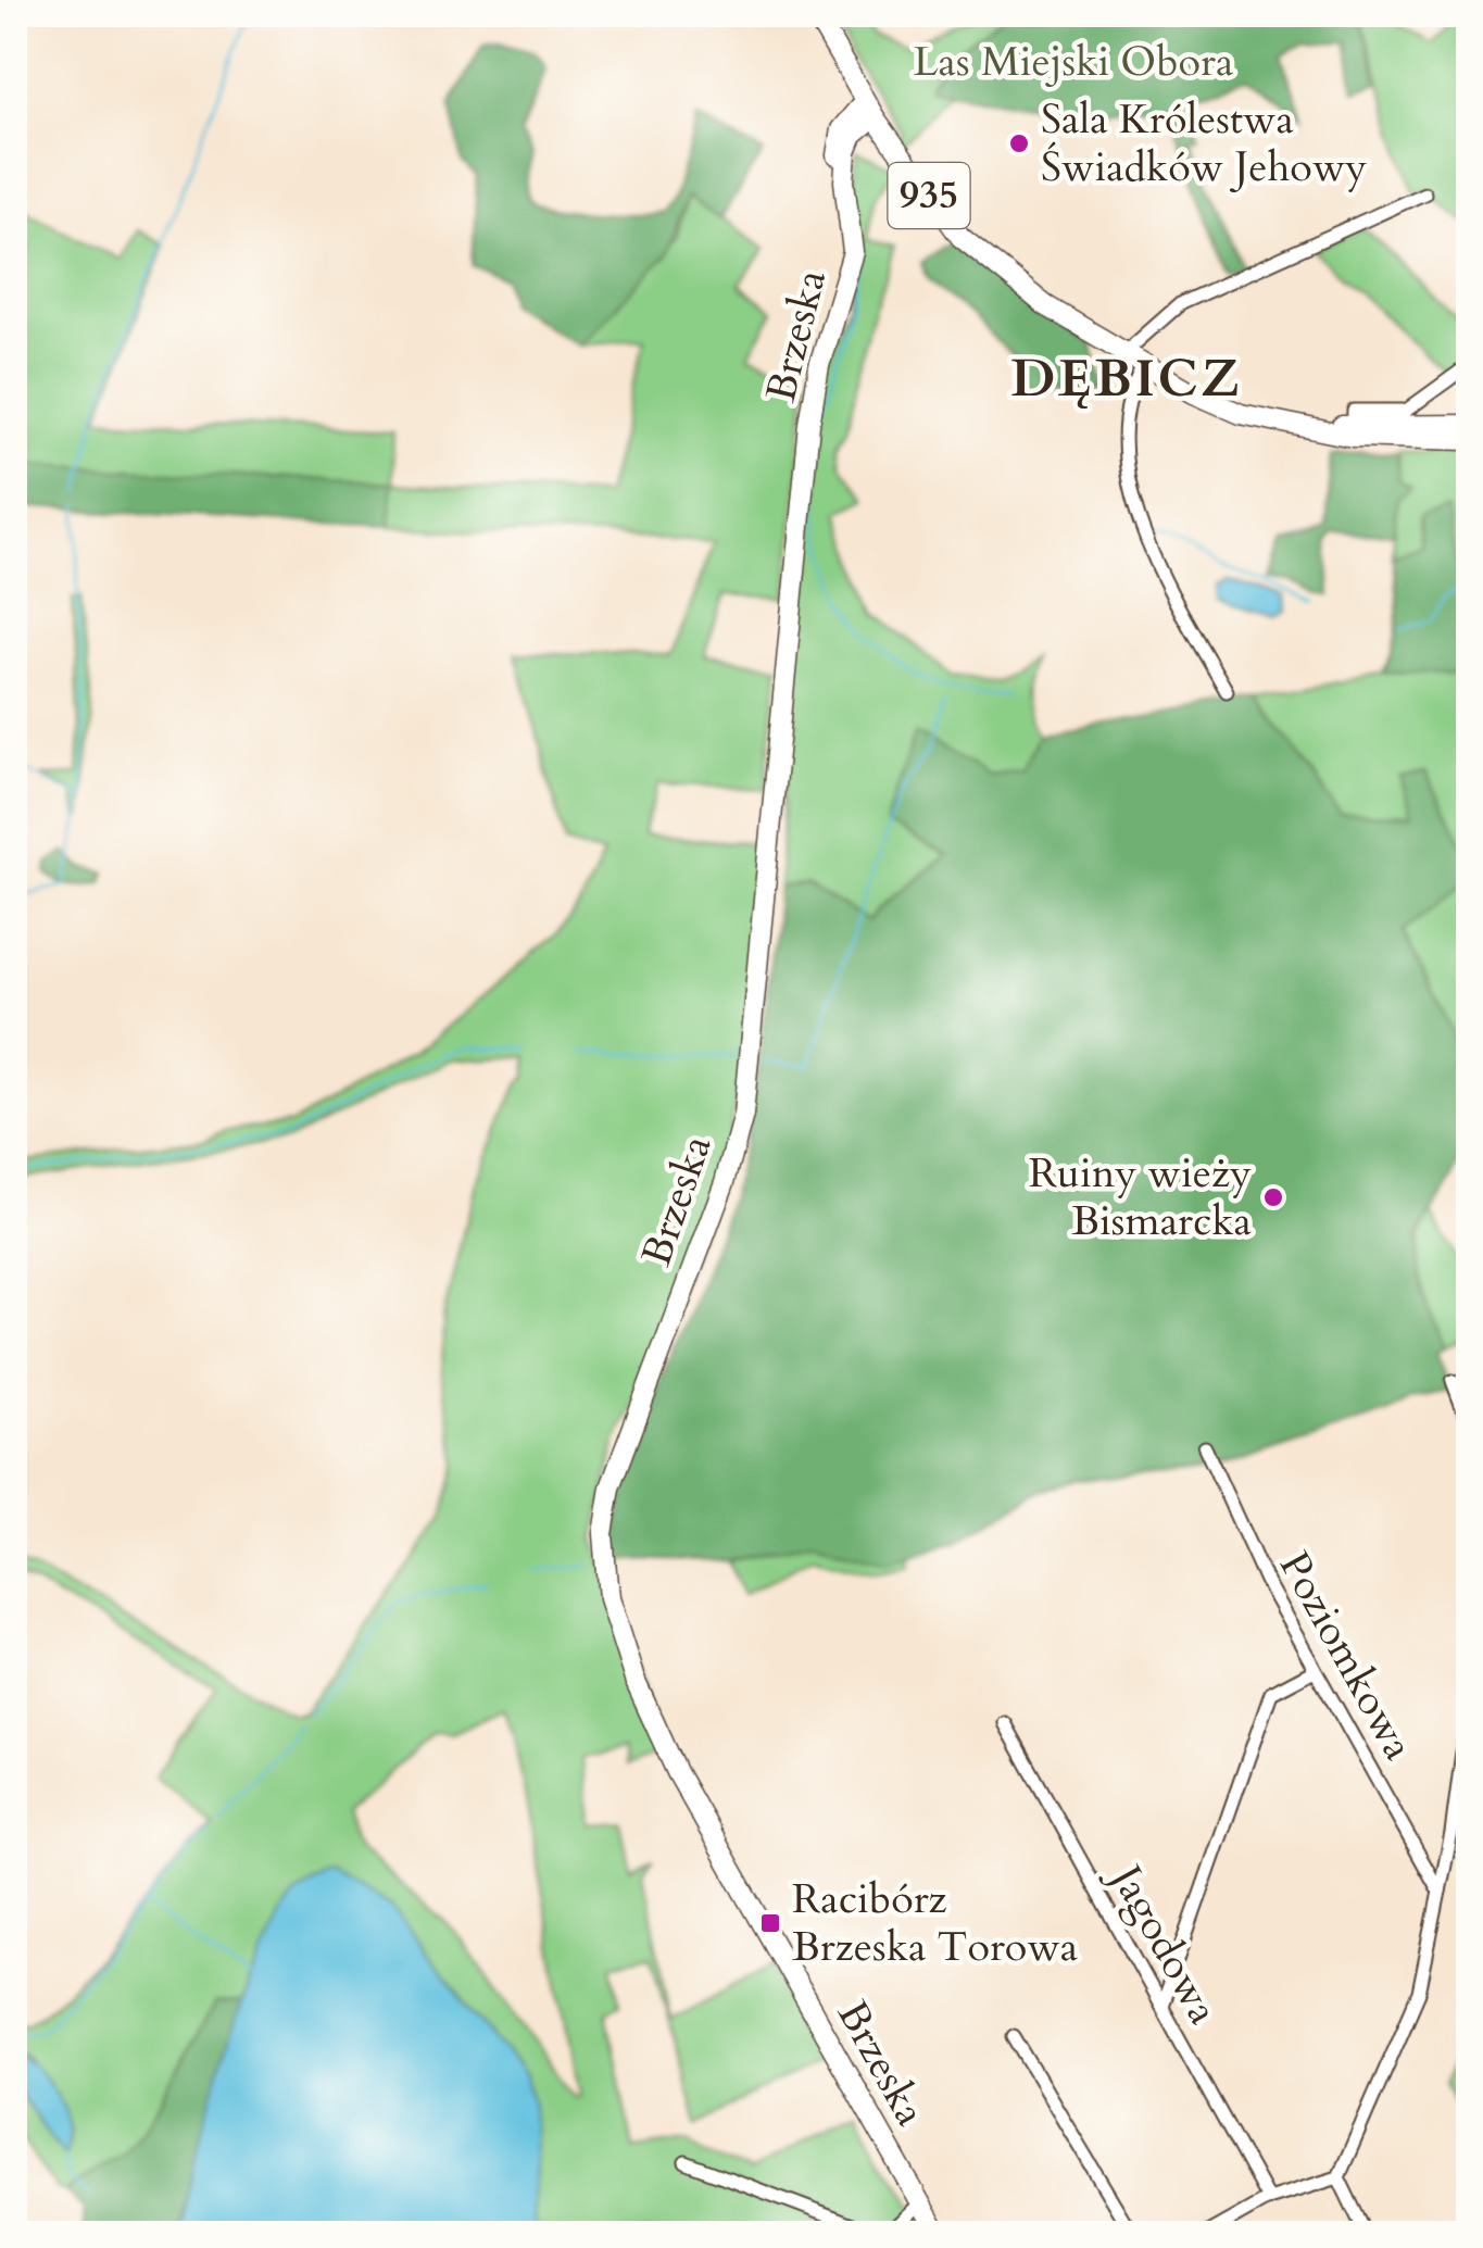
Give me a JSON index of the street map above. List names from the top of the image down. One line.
{"streets":{"street":["935","Brzeska","Poziomkowa","Jagodowa"]},"crossings":[["935","Brzeska"]],"districts":["DĘBICZ"],"parks":["Las Miejski Obora"],"places":{"other":["Sala Królestwa Świadków Jehowy","Ruiny wieży Bismarcka"],"transit":["Racibórz Brzeska Torowa"]}}
